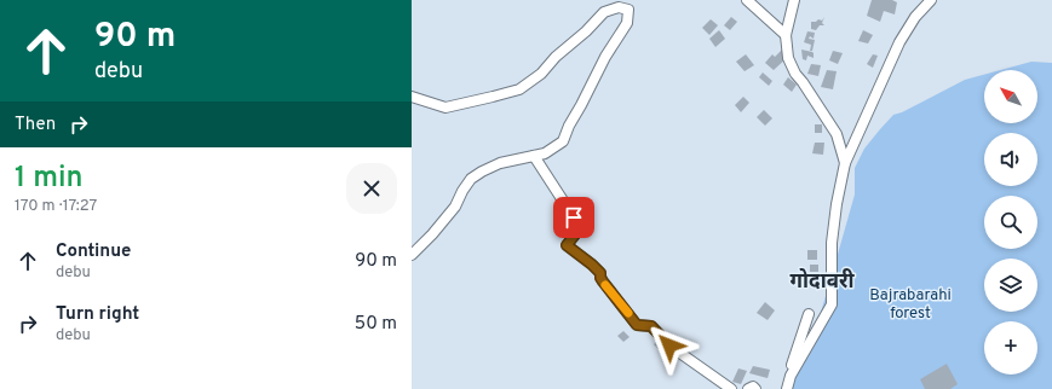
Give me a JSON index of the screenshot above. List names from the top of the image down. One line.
{"districts":["गोदावरी"],"parks":["Bajrabarahi forest"],"north":"top left","page":{"turn":["90 m","debu"],"map_buttons":"+","then":"Then","heading":["1 min","170 m · 17:27"],"list":[{"name":"Continue","note":"debu","value":"90 m"},{"name":"Turn right","note":"debu","value":"50 m"}]}}
